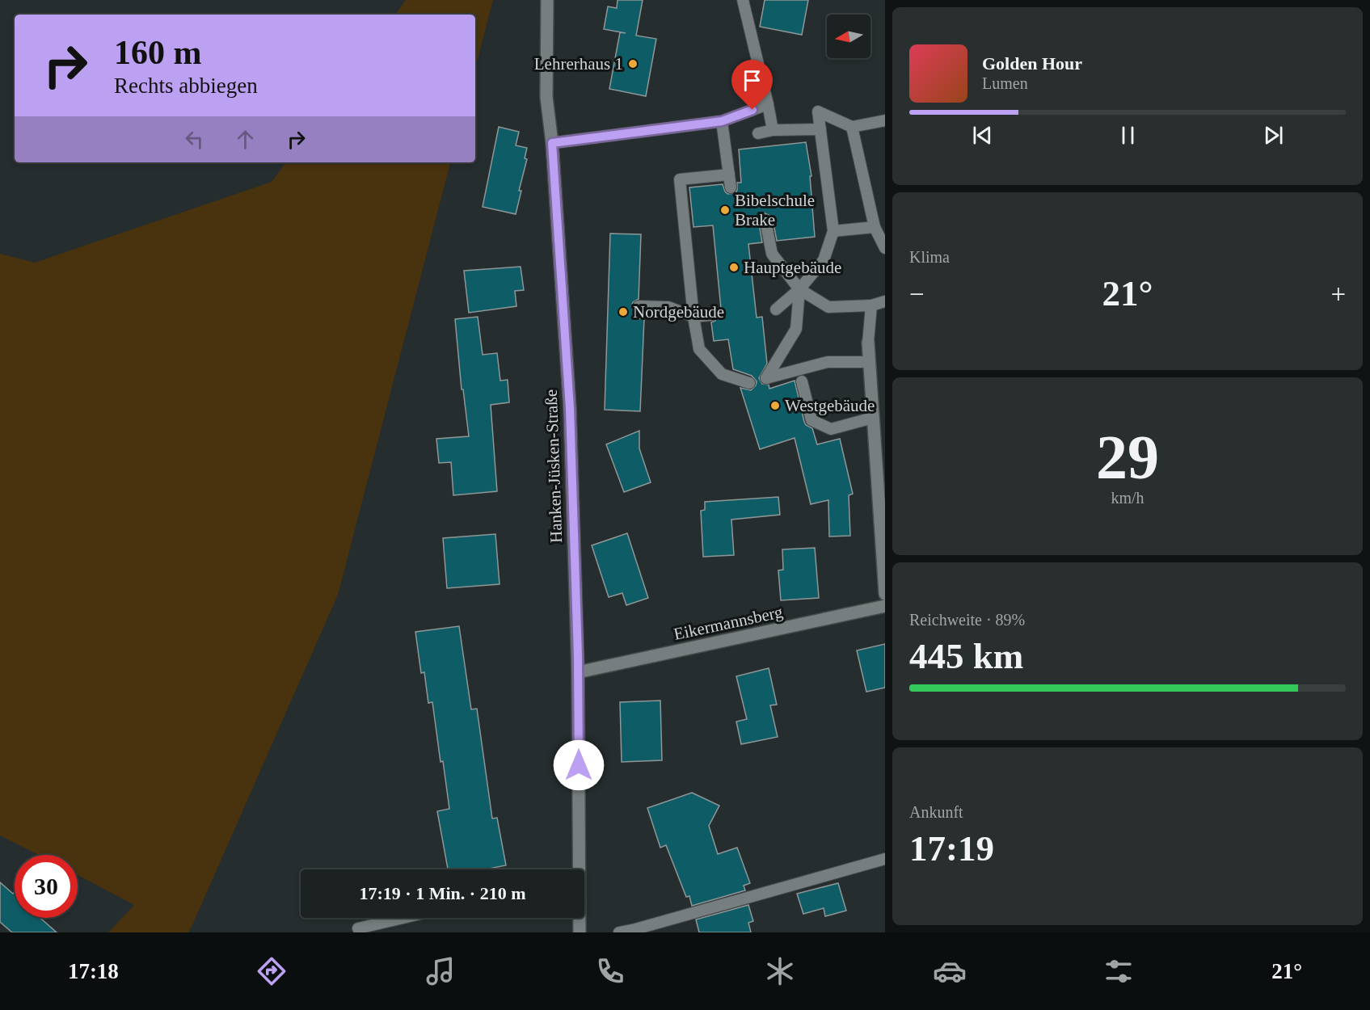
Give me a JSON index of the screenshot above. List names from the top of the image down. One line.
{"streets":{"street":["Hanken-Jüsken-Straße","Eikermannsberg"]},"crossings":[["Hanken-Jüsken-Straße","Eikermannsberg"]],"places":["Lehrerhaus 1","Bibelschule Brake","Hauptgebäude","Nordgebäude","Westgebäude"],"north":"left","page":{"turn":["160 m","Rechts abbiegen"],"song":["Golden Hour","Lumen"],"tile":["Klima",["29","km/h"],["Reichweite · 89%","445 km"],["Ankunft","17:19"]],"heat":["−","21°","+"],"limit":"30","trip":"17:19 · 1 Min. · 210 m","tabs":["17:18","21°"]}}
